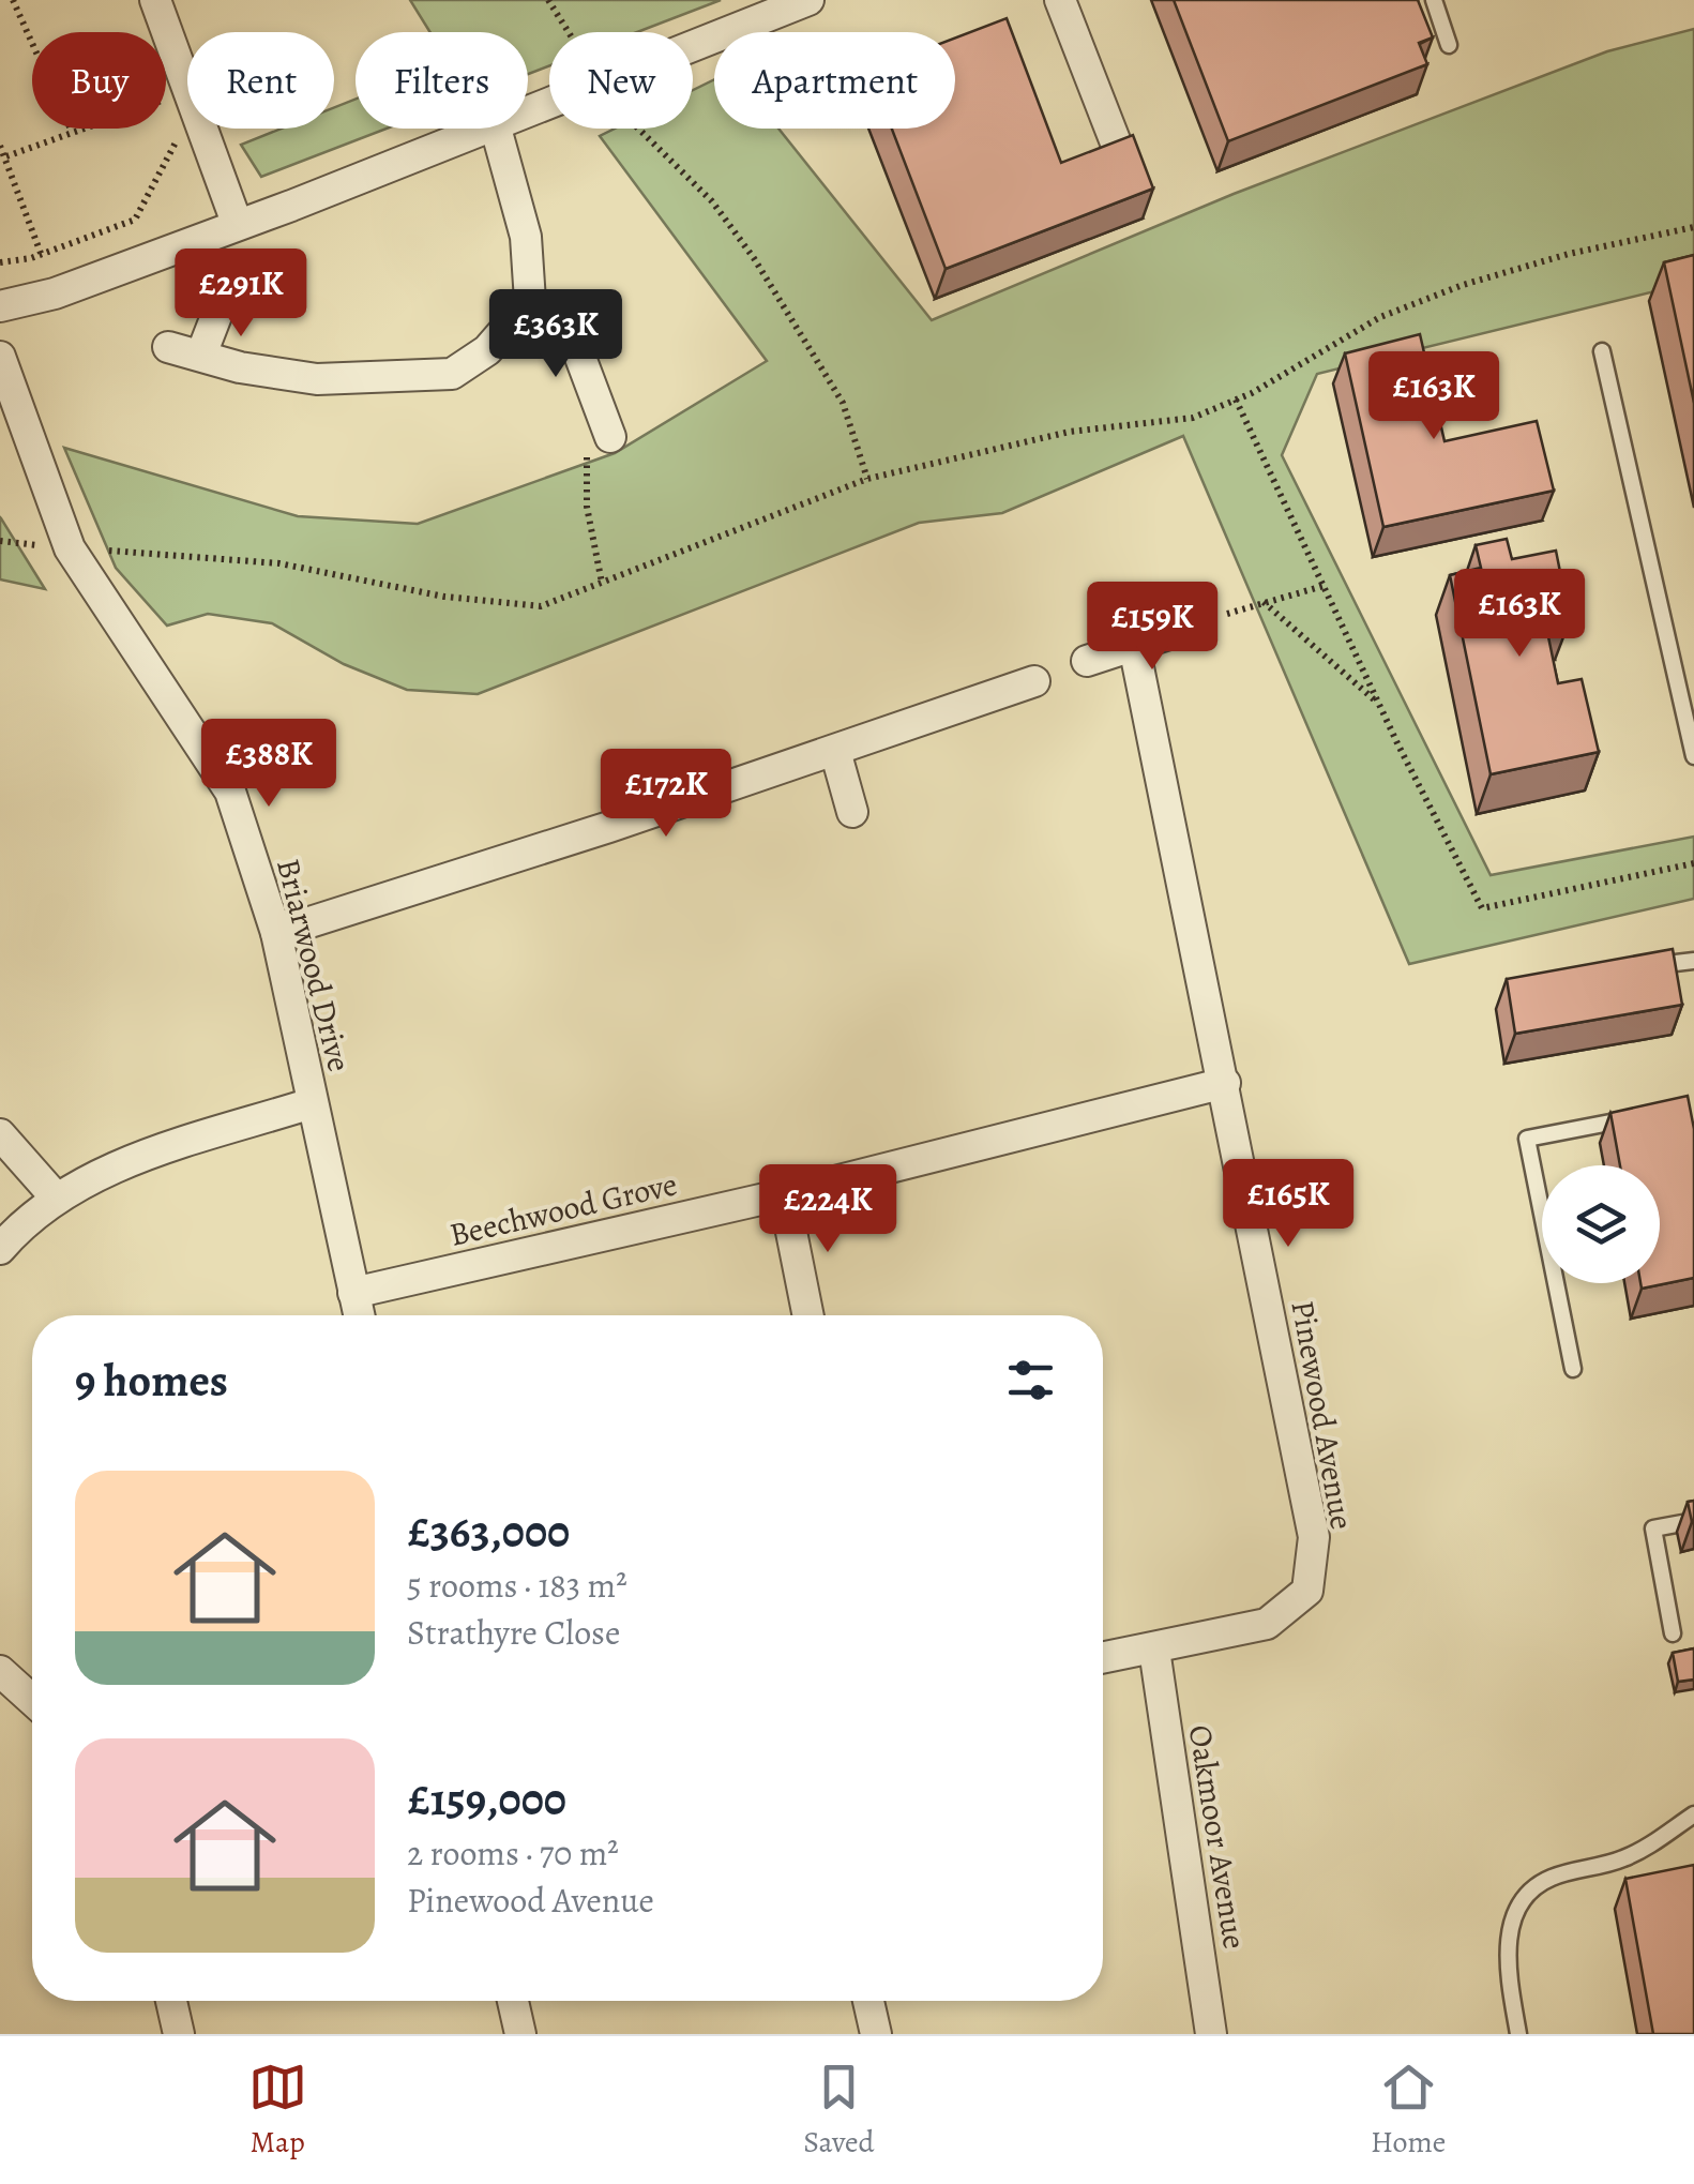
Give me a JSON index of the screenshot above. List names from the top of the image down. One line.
{"streets":{"street":["Briarwood Drive","Beechwood Grove","Pinewood Avenue","Oakmoor Avenue"]},"crossings":[["Briarwood Drive","Beechwood Grove"],["Beechwood Grove","Pinewood Avenue"],["Pinewood Avenue","Oakmoor Avenue"]],"page":{"chip":["Buy","Rent","Filters","New","Apartment"],"price":["£291K","£363K","£163K","£163K","£159K","£388K","£172K","£165K","£224K"],"heading":"9 homes","list":[{"name":"£363,000","note":"5 rooms · 183 m² · Strathyre Close"},{"name":"£159,000","note":"2 rooms · 70 m² · Pinewood Avenue"}],"tabs":["Map","Saved","Home"]}}
